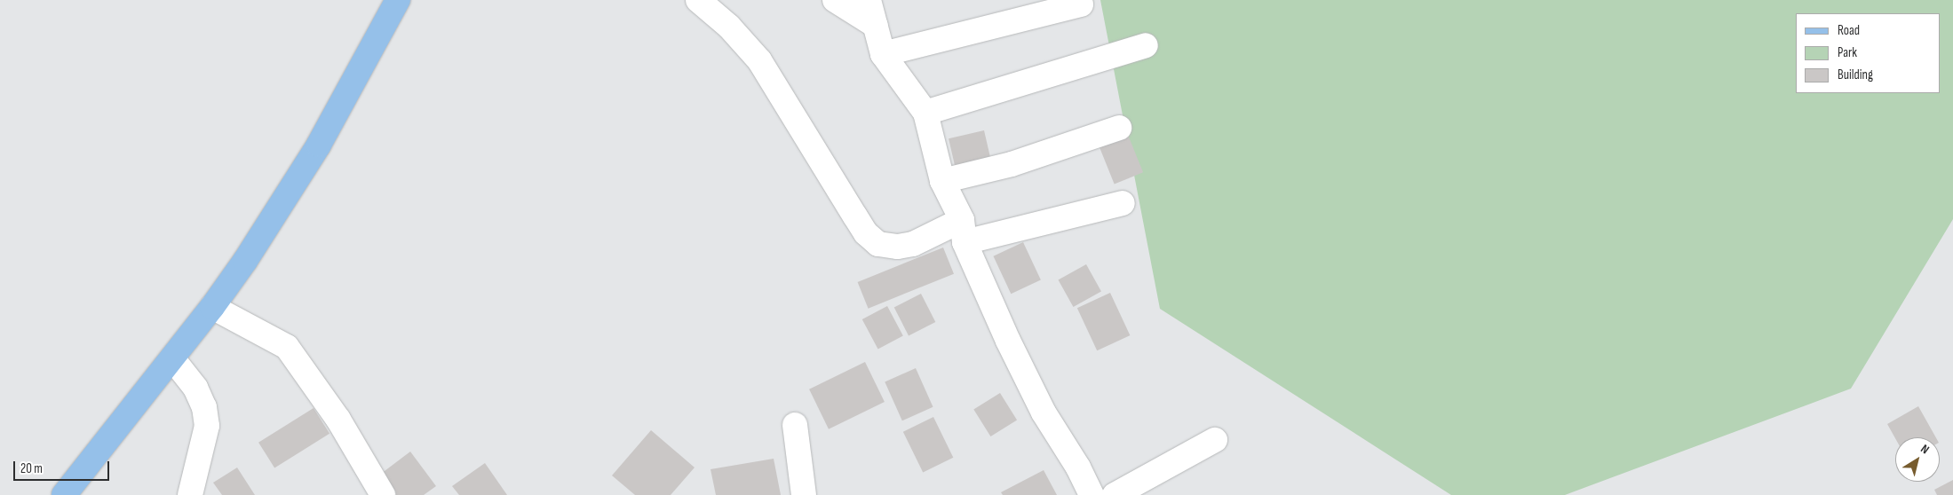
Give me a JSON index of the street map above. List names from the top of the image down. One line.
{"legend":["Road","Park","Building"],"scale_bar":"20 m","north":"top right"}
